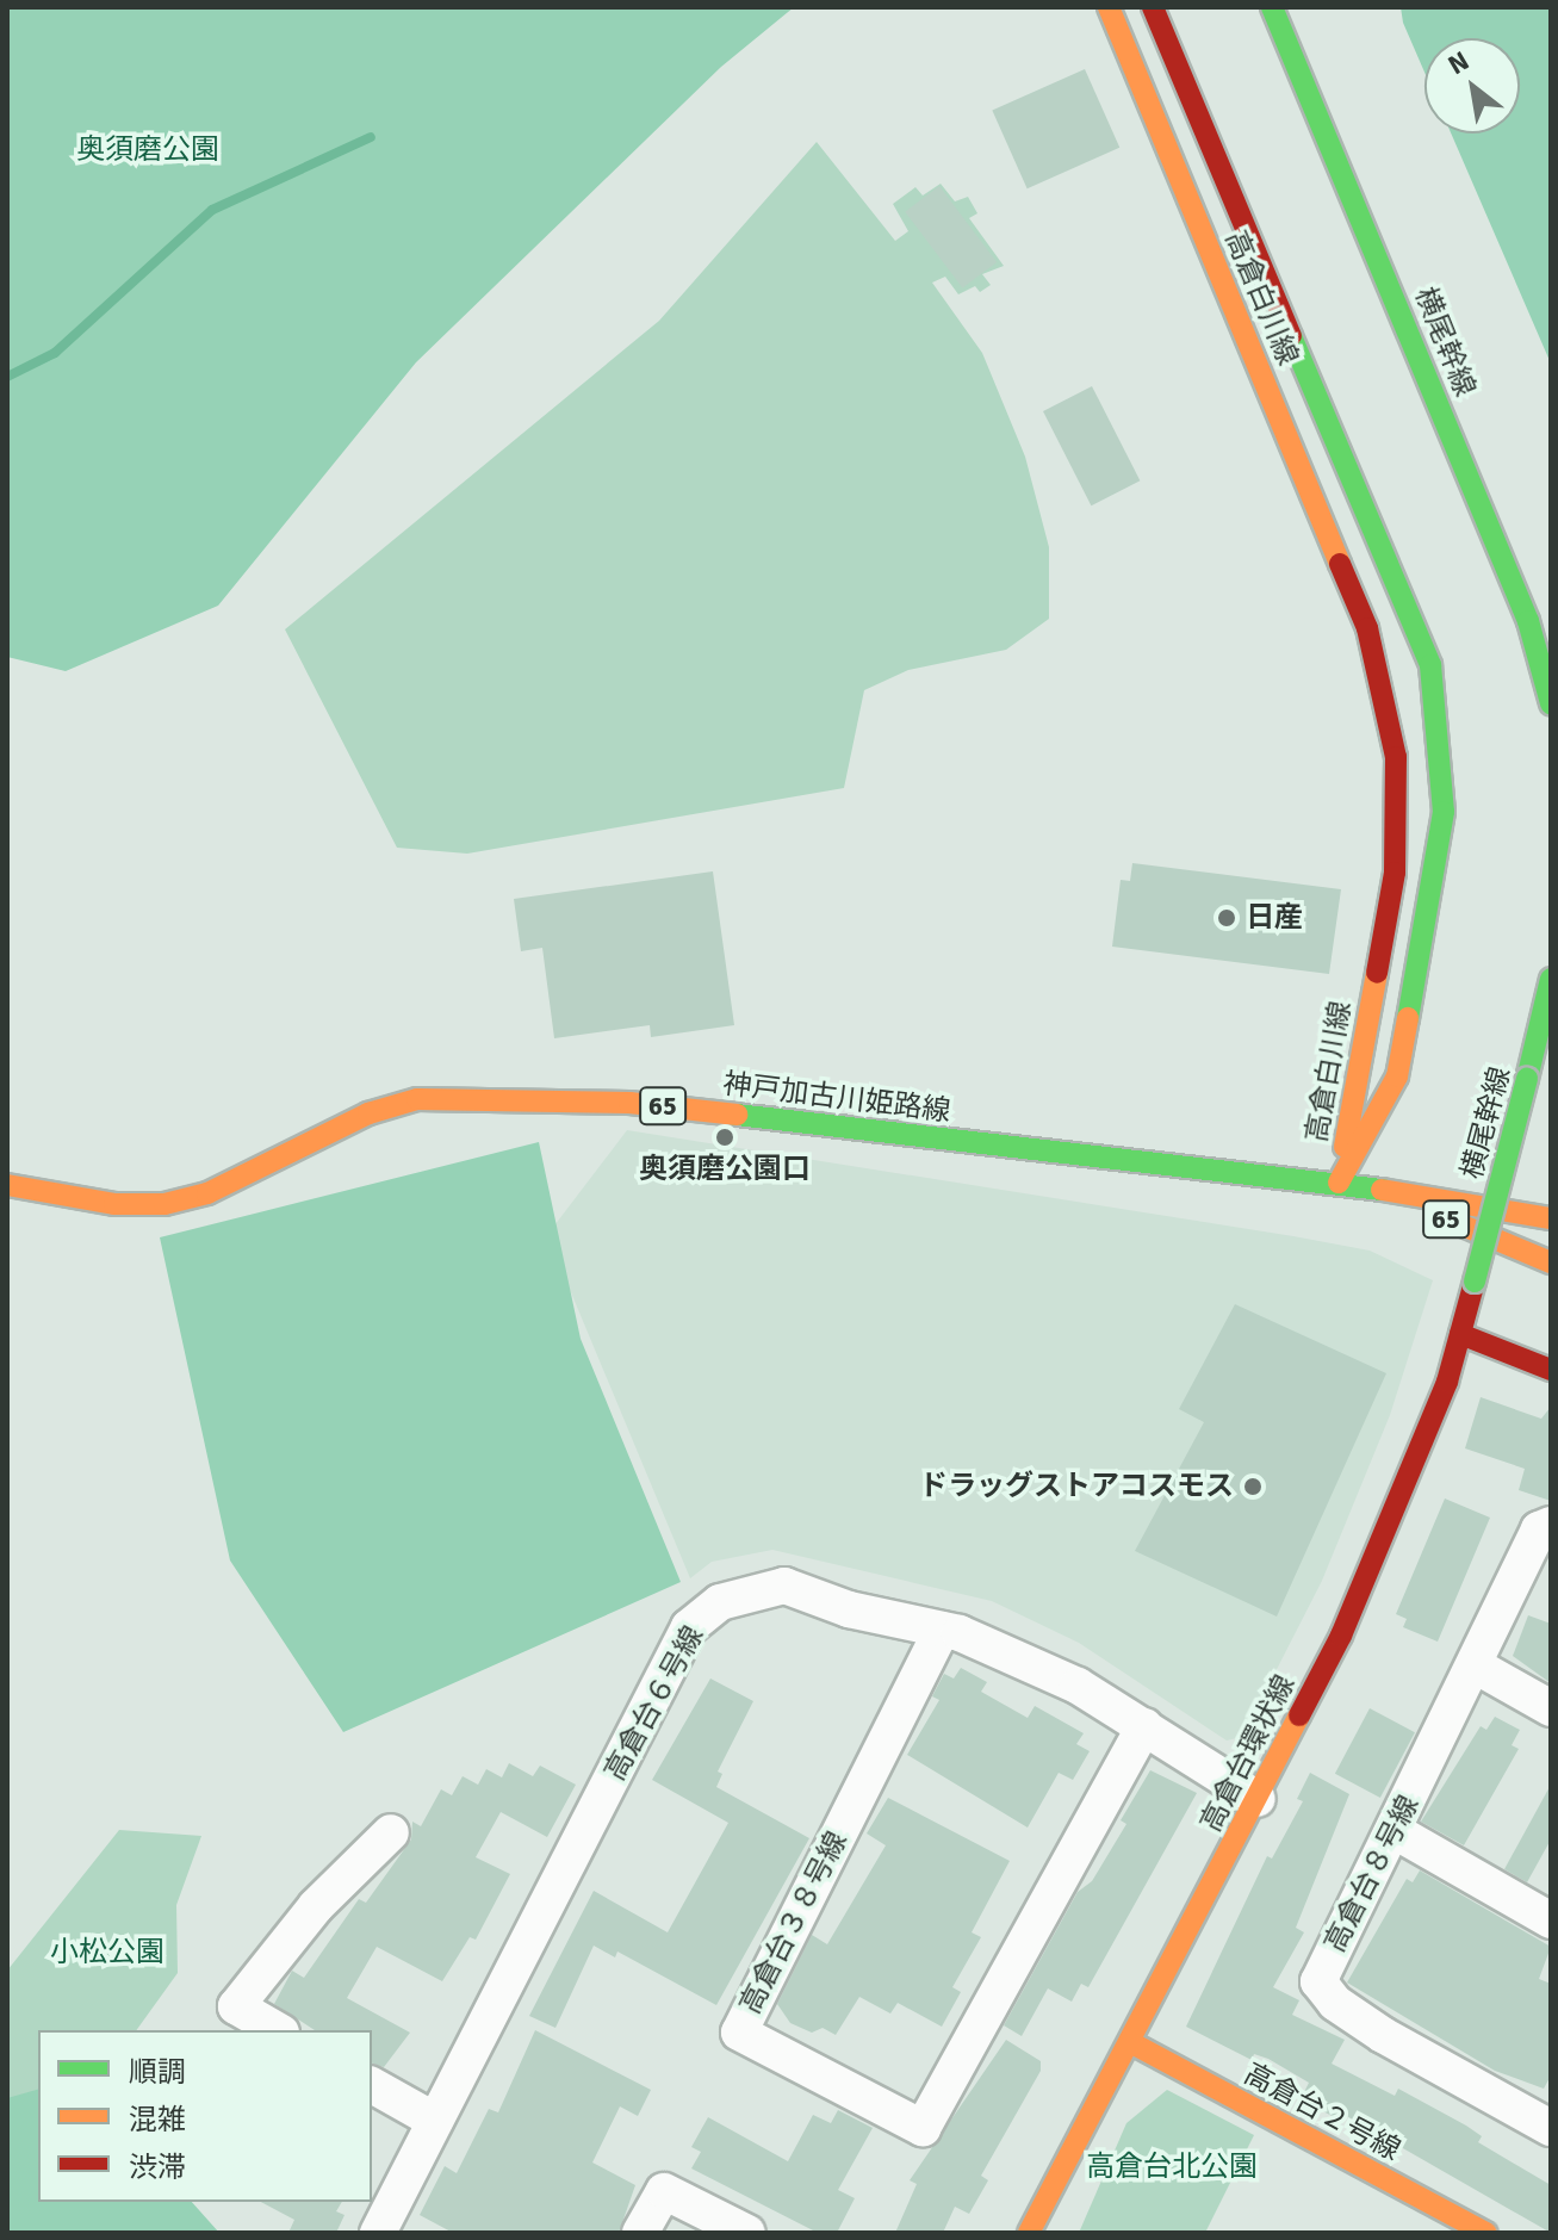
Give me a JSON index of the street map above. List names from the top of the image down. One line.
{"streets":{"street":["高倉白川線","横尾幹線","神戸加古川姫路線","65","高倉台６号線","高倉台環状線","高倉台８号線","高倉台３８号線","高倉台２号線"]},"crossings":[["高倉白川線","神戸加古川姫路線"],["横尾幹線","高倉台環状線"],["高倉台６号線","高倉台環状線"],["高倉台６号線","高倉台３８号線"],["高倉台環状線","高倉台２号線"]],"parks":["奥須磨公園","小松公園","高倉台北公園"],"places":["日産","奥須磨公園口","ドラッグストアコスモス"],"legend":["順調","混雑","渋滞"],"north":"top left"}
